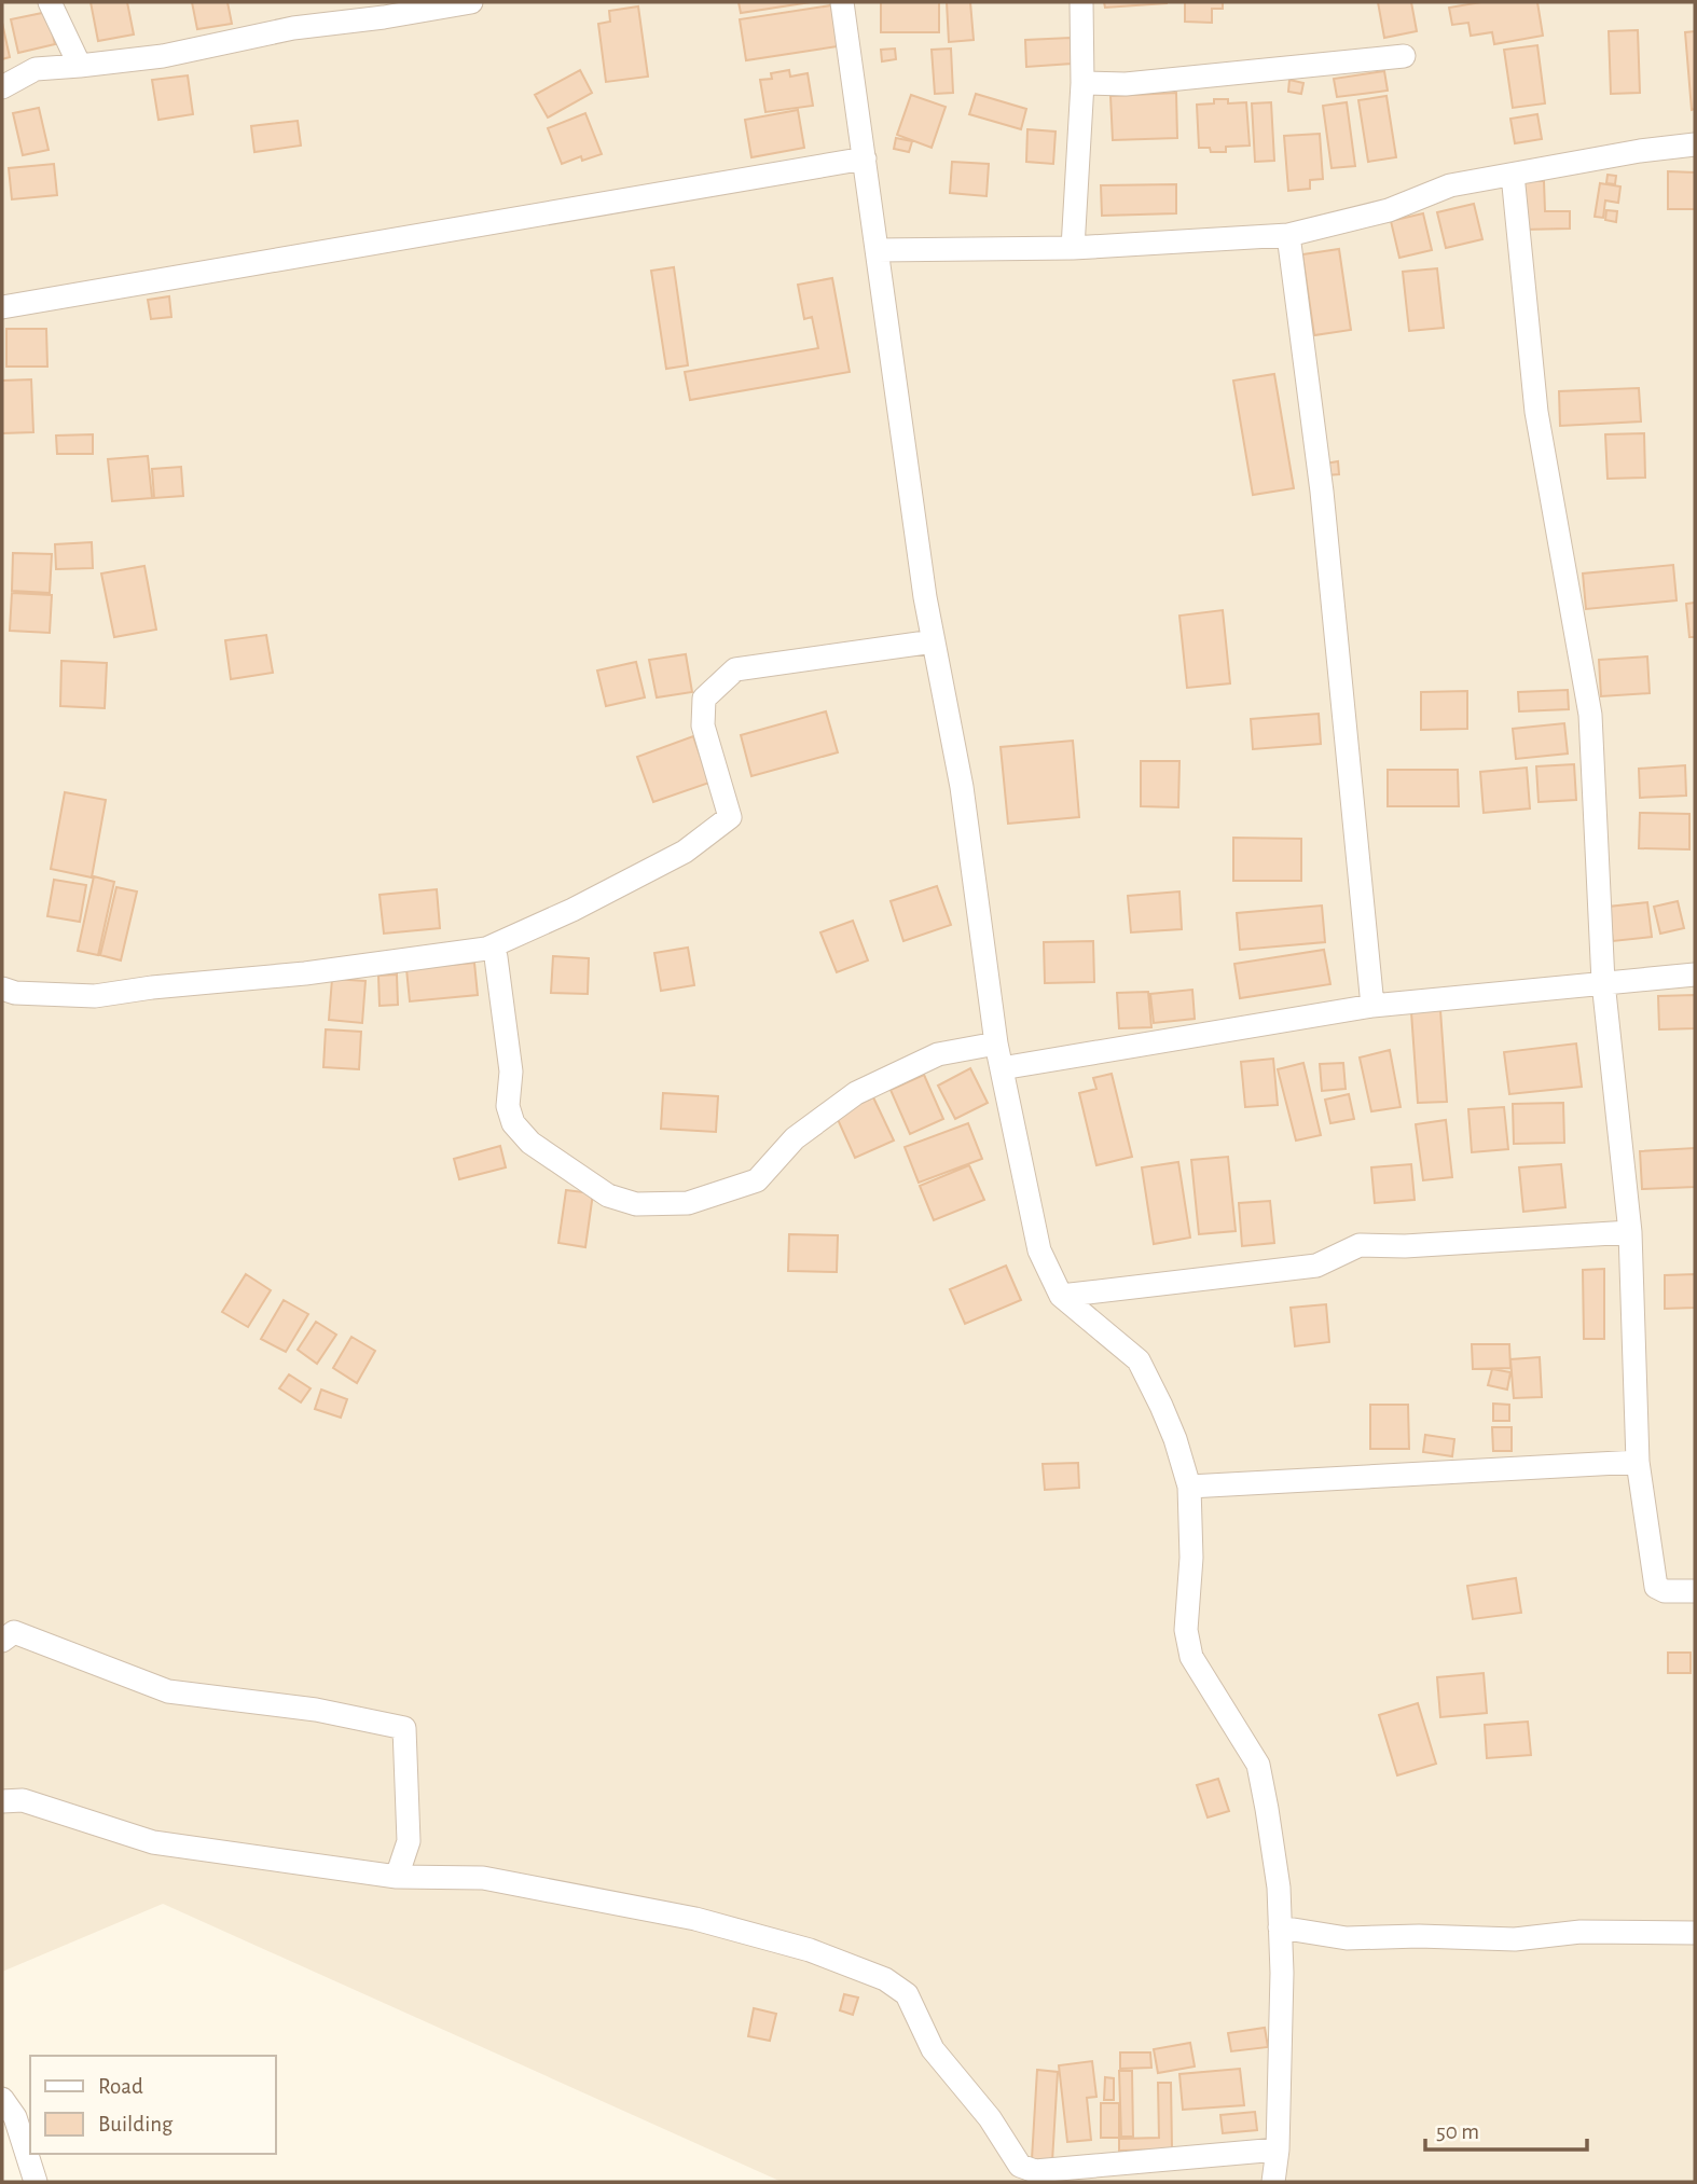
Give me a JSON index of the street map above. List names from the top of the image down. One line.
{"legend":["Road","Building"],"scale_bar":"50 m"}
